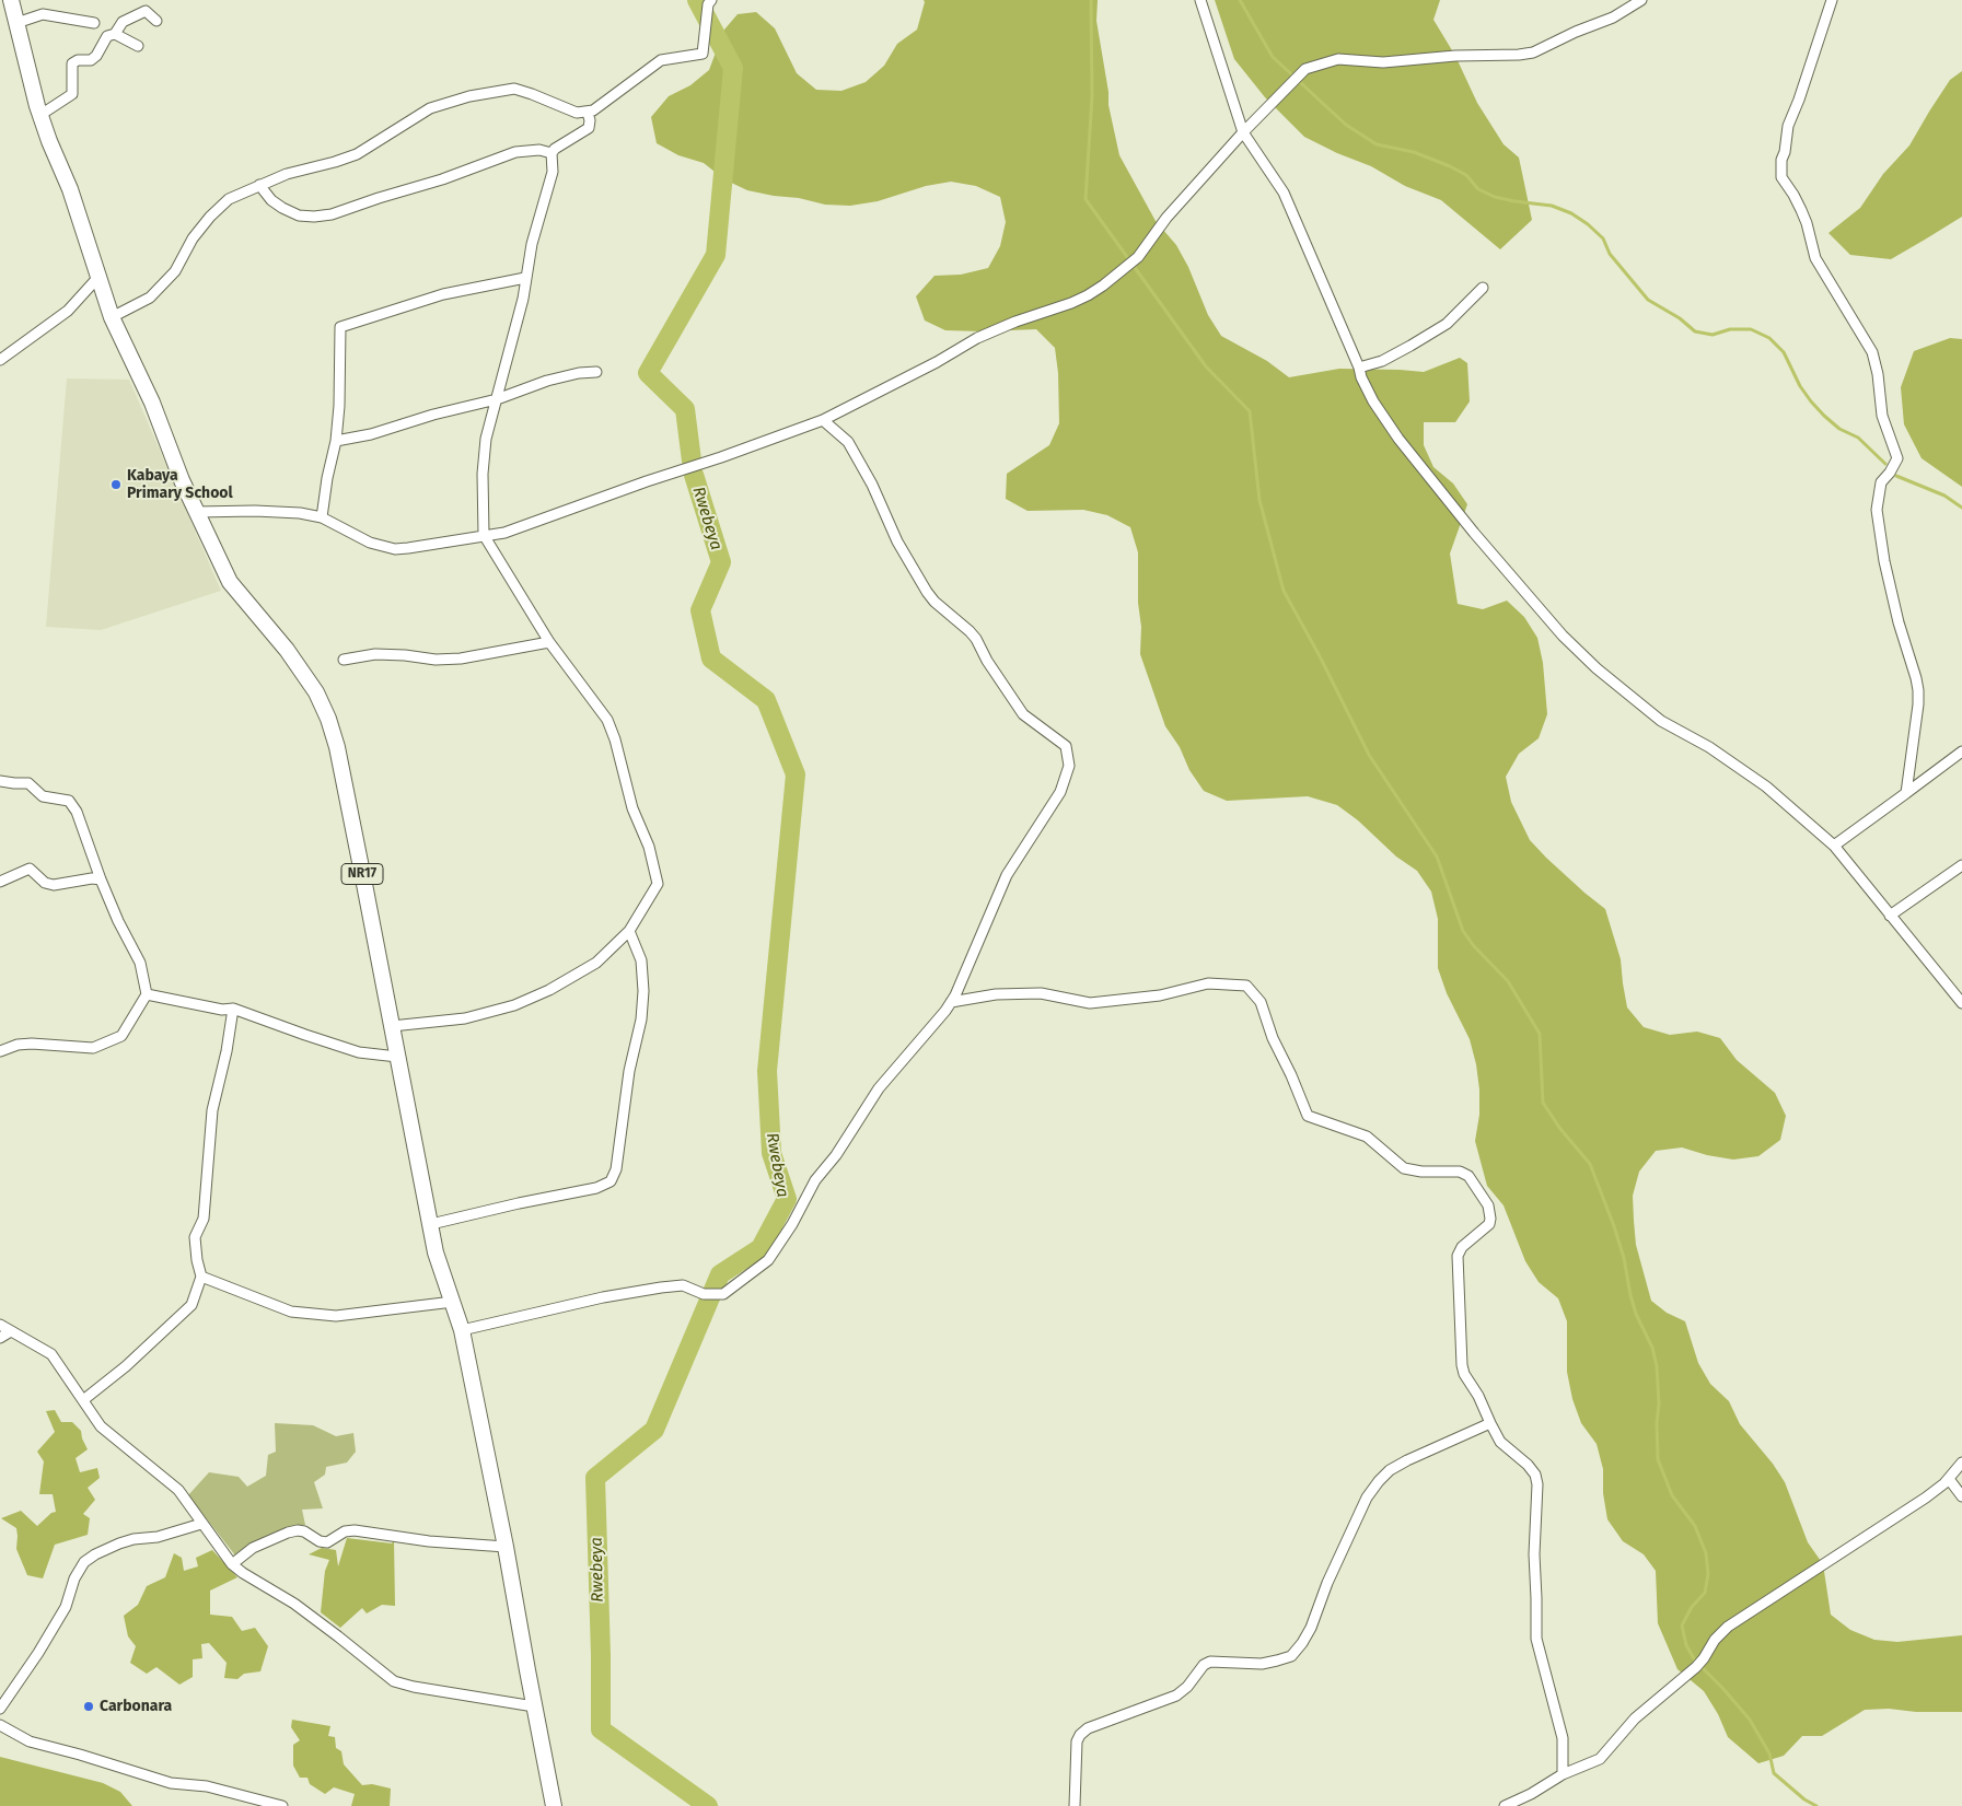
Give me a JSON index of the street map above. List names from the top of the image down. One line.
{"streets":{"main road":["NR17"]},"water":["Rwebeya"],"places":["Kabaya Primary School","Carbonara"]}
